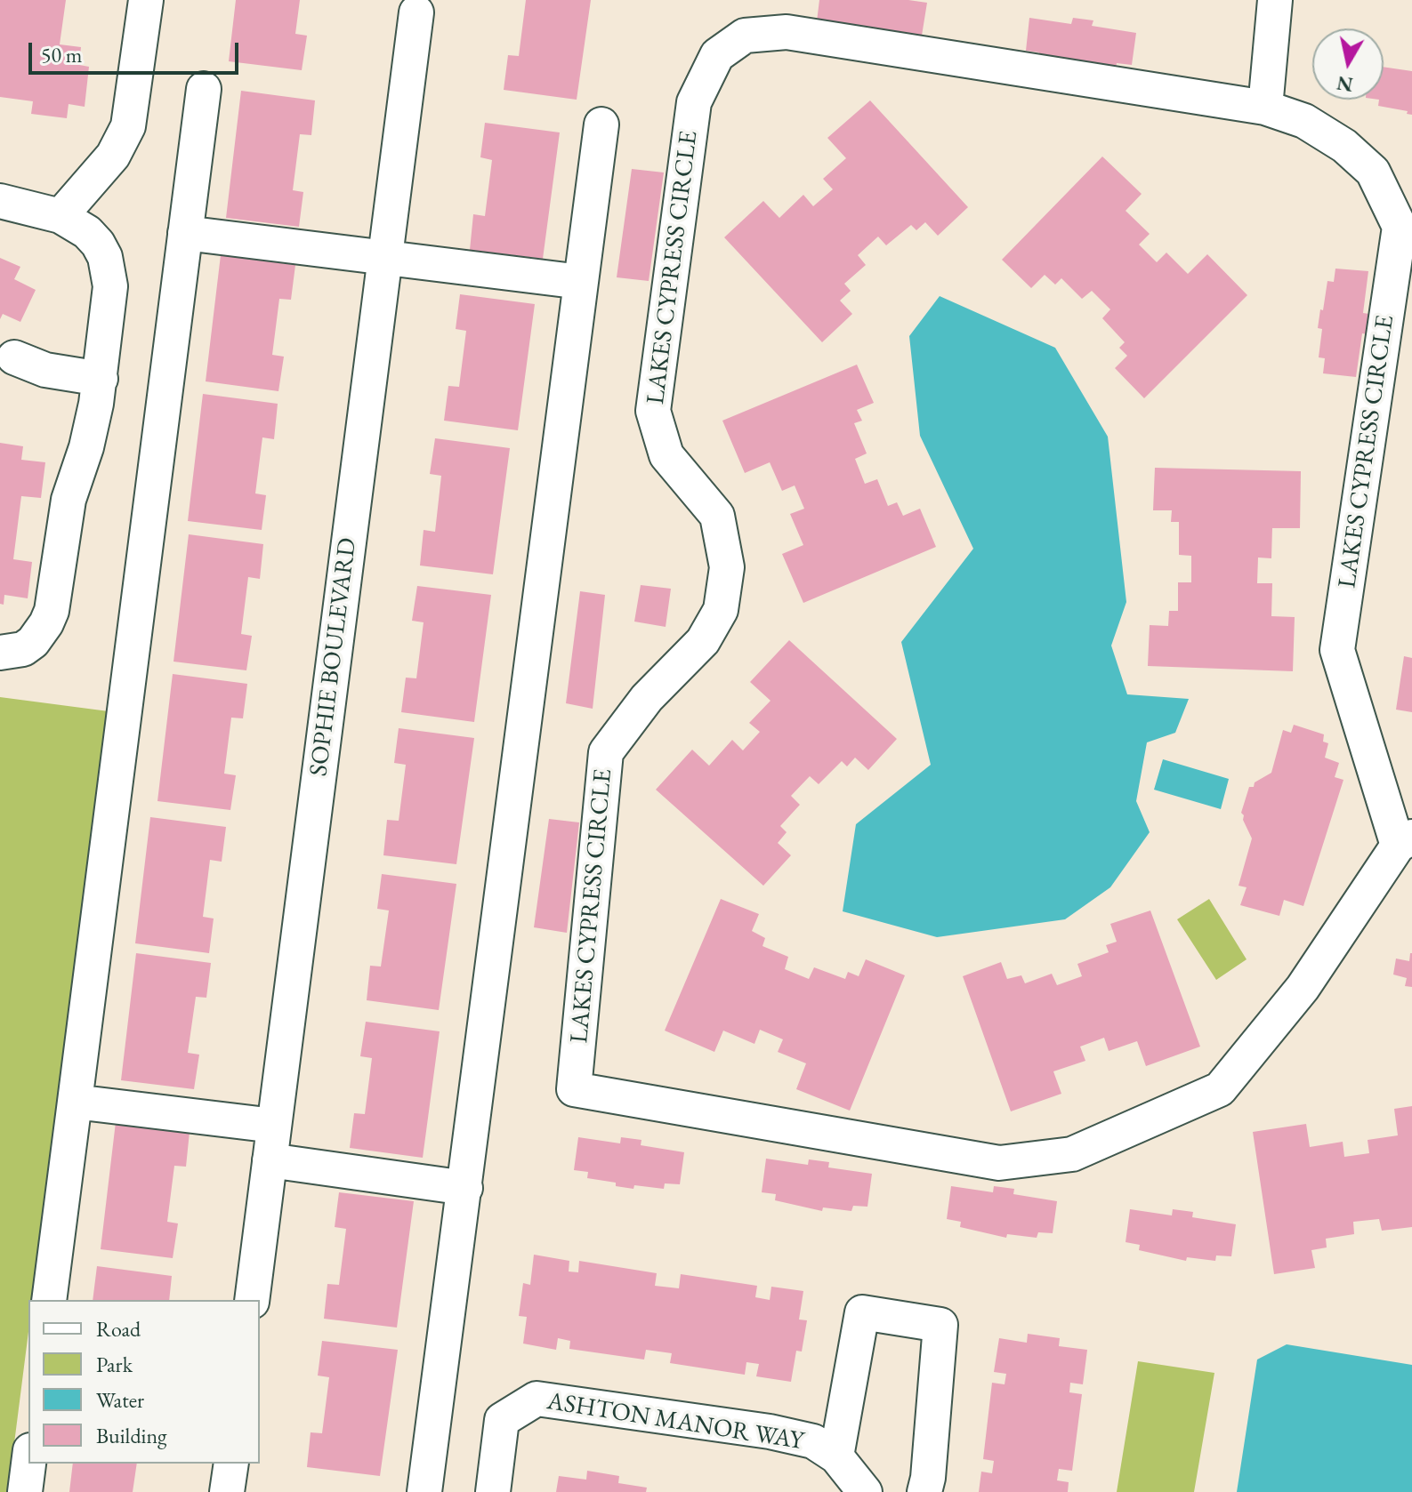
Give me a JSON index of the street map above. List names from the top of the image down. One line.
{"streets":{"street":["LAKES CYPRESS CIRCLE","SOPHIE BOULEVARD","ASHTON MANOR WAY"]},"legend":["Road","Park","Water","Building"],"scale_bar":"50 m","north":"bottom"}
